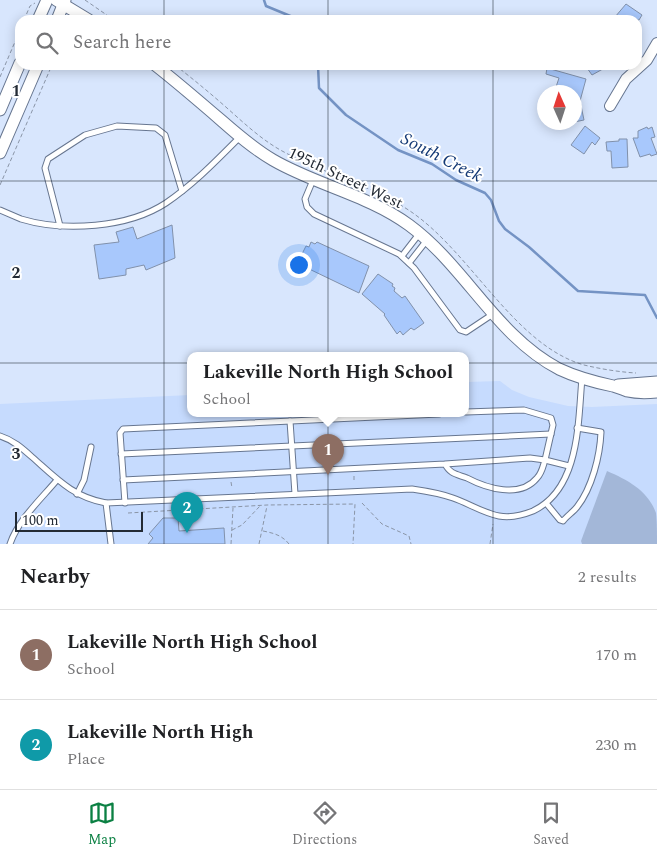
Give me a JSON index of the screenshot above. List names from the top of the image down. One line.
{"streets":{"street":["195th Street West"]},"water":["South Creek"],"scale_bar":"100 m","north":"top","page":{"search":"Search here","popup":["Lakeville North High School","School"],"pins":["1","2"],"scale":"100 m","heading":["Nearby","2 results"],"list":[{"mark":"1","name":"Lakeville North High School","note":"School","value":"170 m"},{"mark":"2","name":"Lakeville North High","note":"Place","value":"230 m"}],"nav":["Map","Directions","Saved"]},"grid":{"rows":["1","2","3"]}}
